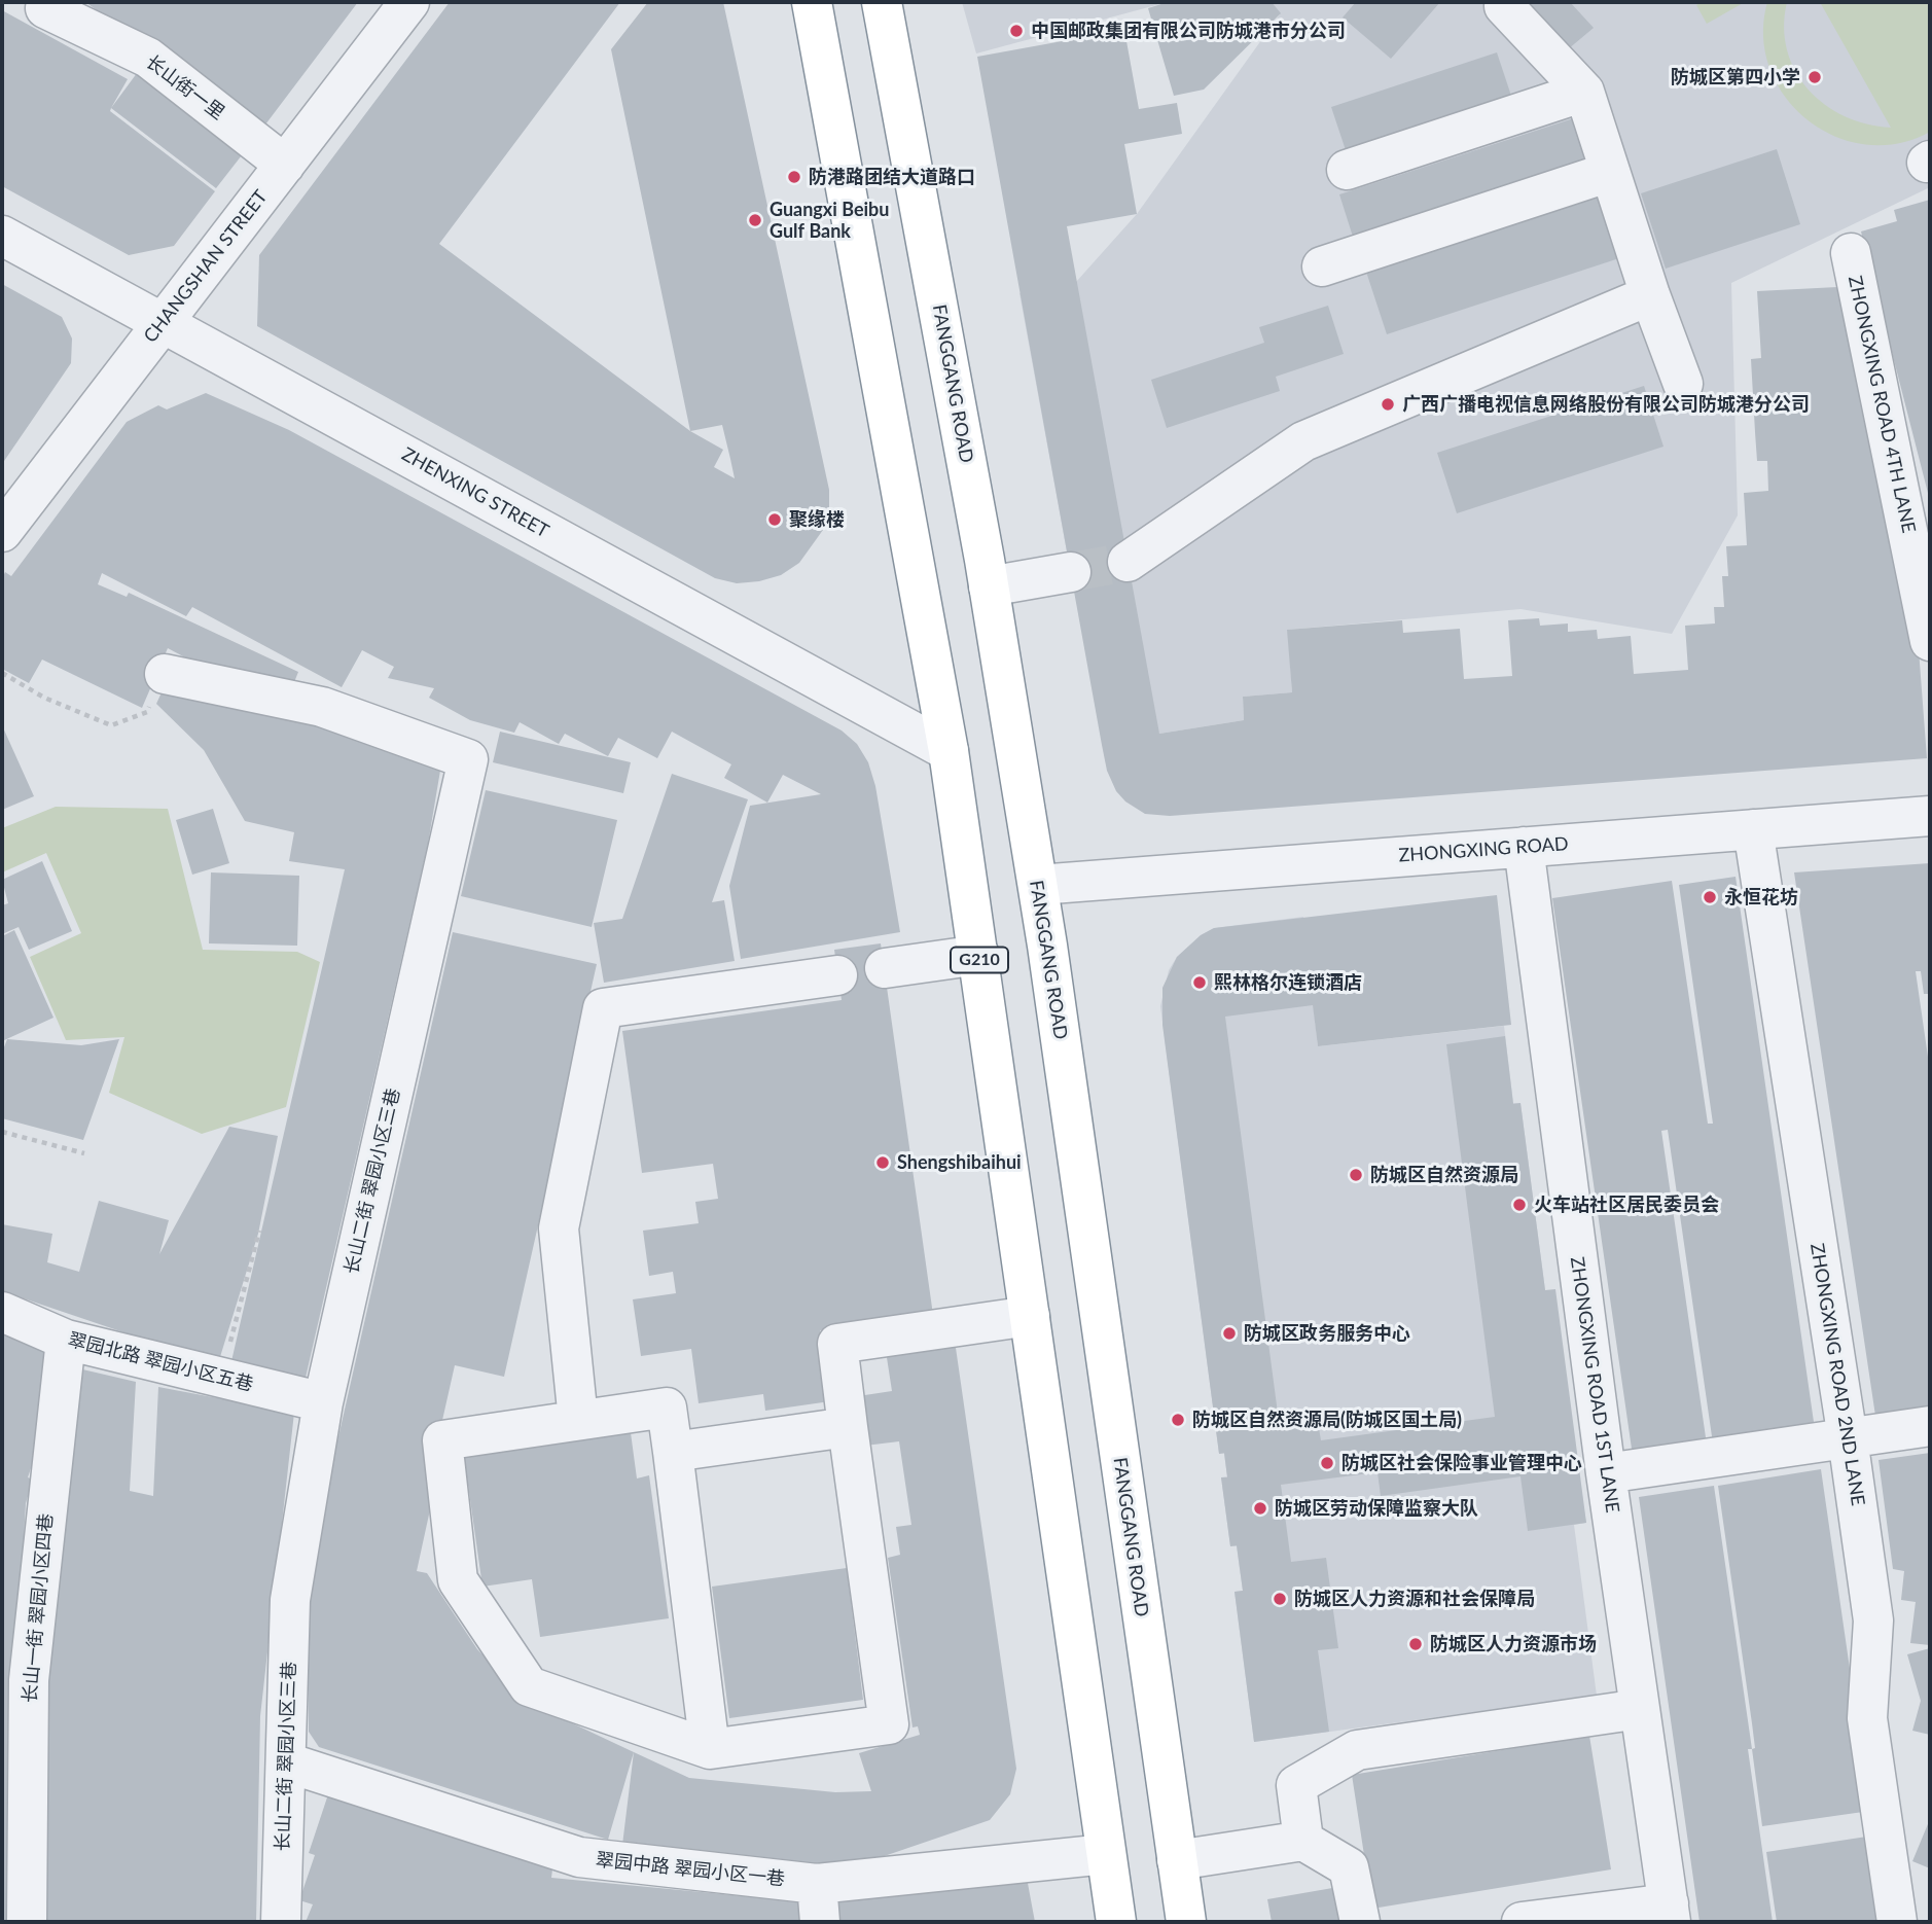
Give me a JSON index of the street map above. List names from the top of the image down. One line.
{"streets":{"highway":["FANGGANG ROAD","G210"],"street":["长山街一里","CHANGSHAN STREET","ZHONGXING ROAD 4TH LANE","ZHENXING STREET","ZHONGXING ROAD","长山二街 翠园小区三巷","翠园北路 翠园小区五巷","ZHONGXING ROAD 2ND LANE","ZHONGXING ROAD 1ST LANE","长山一街 翠园小区四巷","翠园中路 翠园小区一巷"]},"crossings":[["长山街一里","CHANGSHAN STREET"],["CHANGSHAN STREET","ZHENXING STREET"],["FANGGANG ROAD","ZHONGXING ROAD"],["ZHENXING STREET","G210"],["ZHONGXING ROAD","ZHONGXING ROAD 2ND LANE"],["ZHONGXING ROAD","ZHONGXING ROAD 1ST LANE"],["G210","翠园中路 翠园小区一巷"],["长山二街 翠园小区三巷","翠园北路 翠园小区五巷"],["长山二街 翠园小区三巷","翠园中路 翠园小区一巷"],["翠园北路 翠园小区五巷","长山一街 翠园小区四巷"]],"places":["中国邮政集团有限公司防城港市分公司","防城区第四小学","防港路团结大道路口","Guangxi Beibu Gulf Bank","广西广播电视信息网络股份有限公司防城港分公司","聚缘楼","永恒花坊","熙林格尔连锁酒店","Shengshibaihui","防城区自然资源局","火车站社区居民委员会","防城区政务服务中心","防城区自然资源局(防城区国土局)","防城区社会保险事业管理中心","防城区劳动保障监察大队","防城区人力资源和社会保障局","防城区人力资源市场"]}
